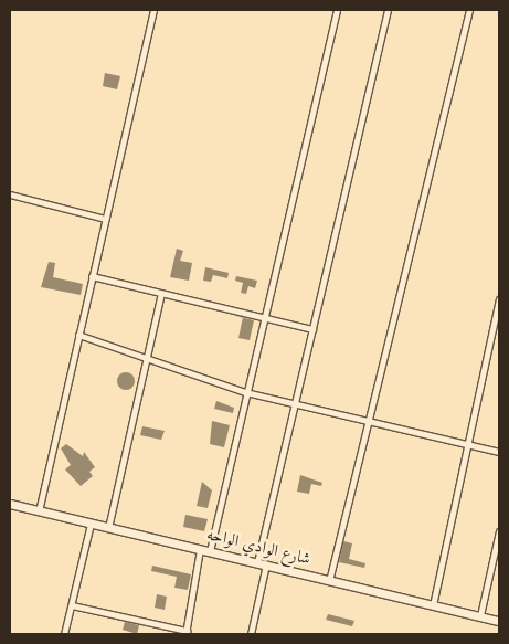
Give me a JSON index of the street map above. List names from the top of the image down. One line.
{"streets":{"main road":["شارع الوادي الواحه"]}}
